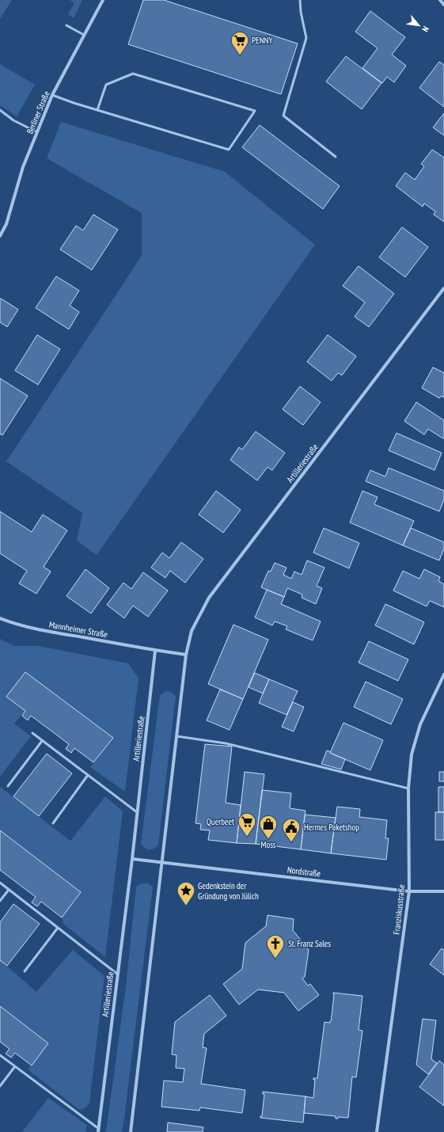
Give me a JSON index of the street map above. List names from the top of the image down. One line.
{"streets":{"street":["Berliner Straße","Artilleriestraße","Mannheimer Straße","Nordstraße","Franziskusstraße"]},"crossings":[["Artilleriestraße","Mannheimer Straße"],["Artilleriestraße","Nordstraße"],["Nordstraße","Franziskusstraße"]],"places":{"supermarket":["PENNY","Querbeet"],"shop":["Moss"],"public building":["Hermes Paketshop"],"place":["Gedenkstein der Gründung von Jülich"],"church":["St. Franz Sales"]},"north":"bottom right"}
